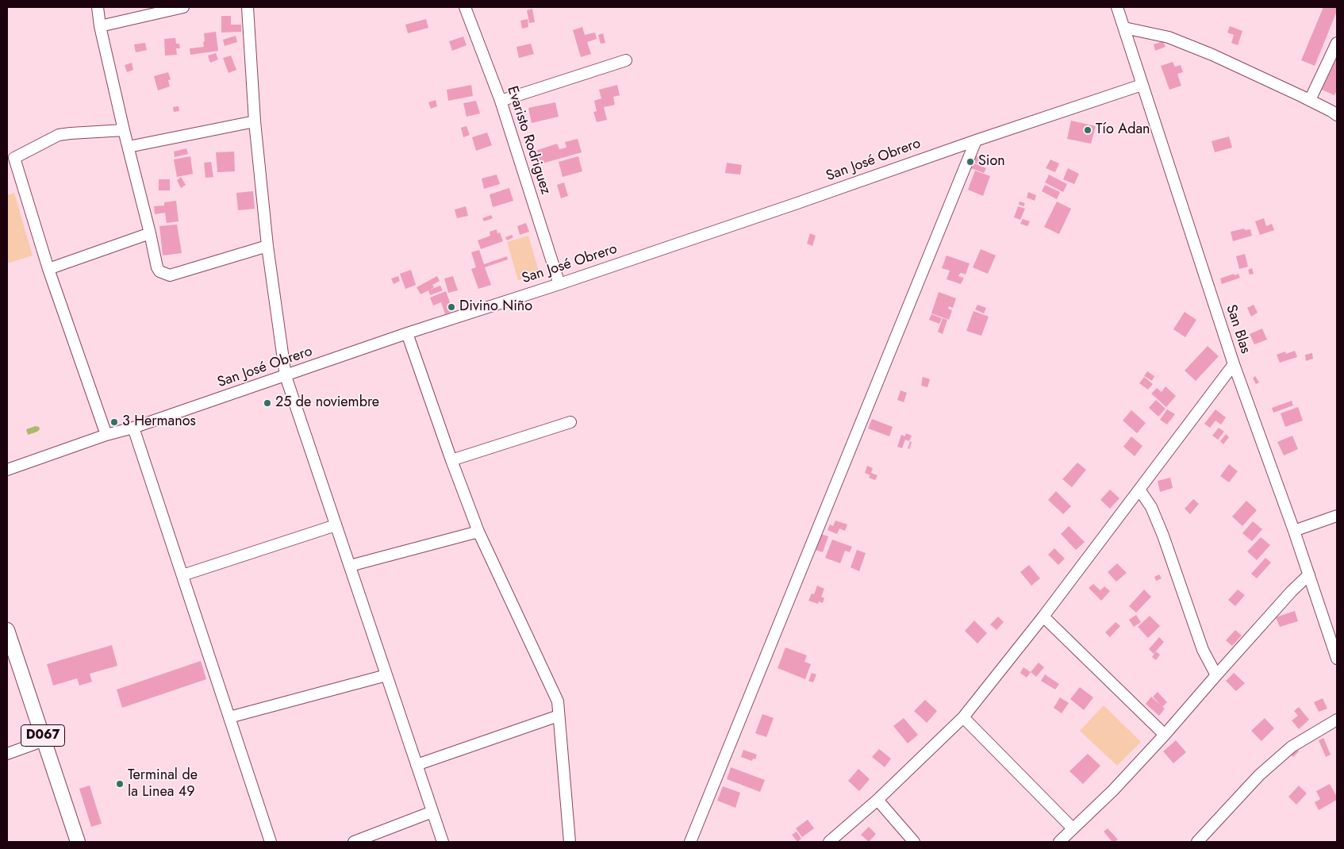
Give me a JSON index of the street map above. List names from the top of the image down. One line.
{"streets":{"main road":["D067"],"street":["Evaristo Rodriguez","San José Obrero","San Blas"]},"crossings":[["Evaristo Rodriguez","San José Obrero"],["San José Obrero","San Blas"]],"places":["Tío Adan","Sion","Divino Niño","25 de noviembre","3 Hermanos","Terminal de la Linea 49"]}
